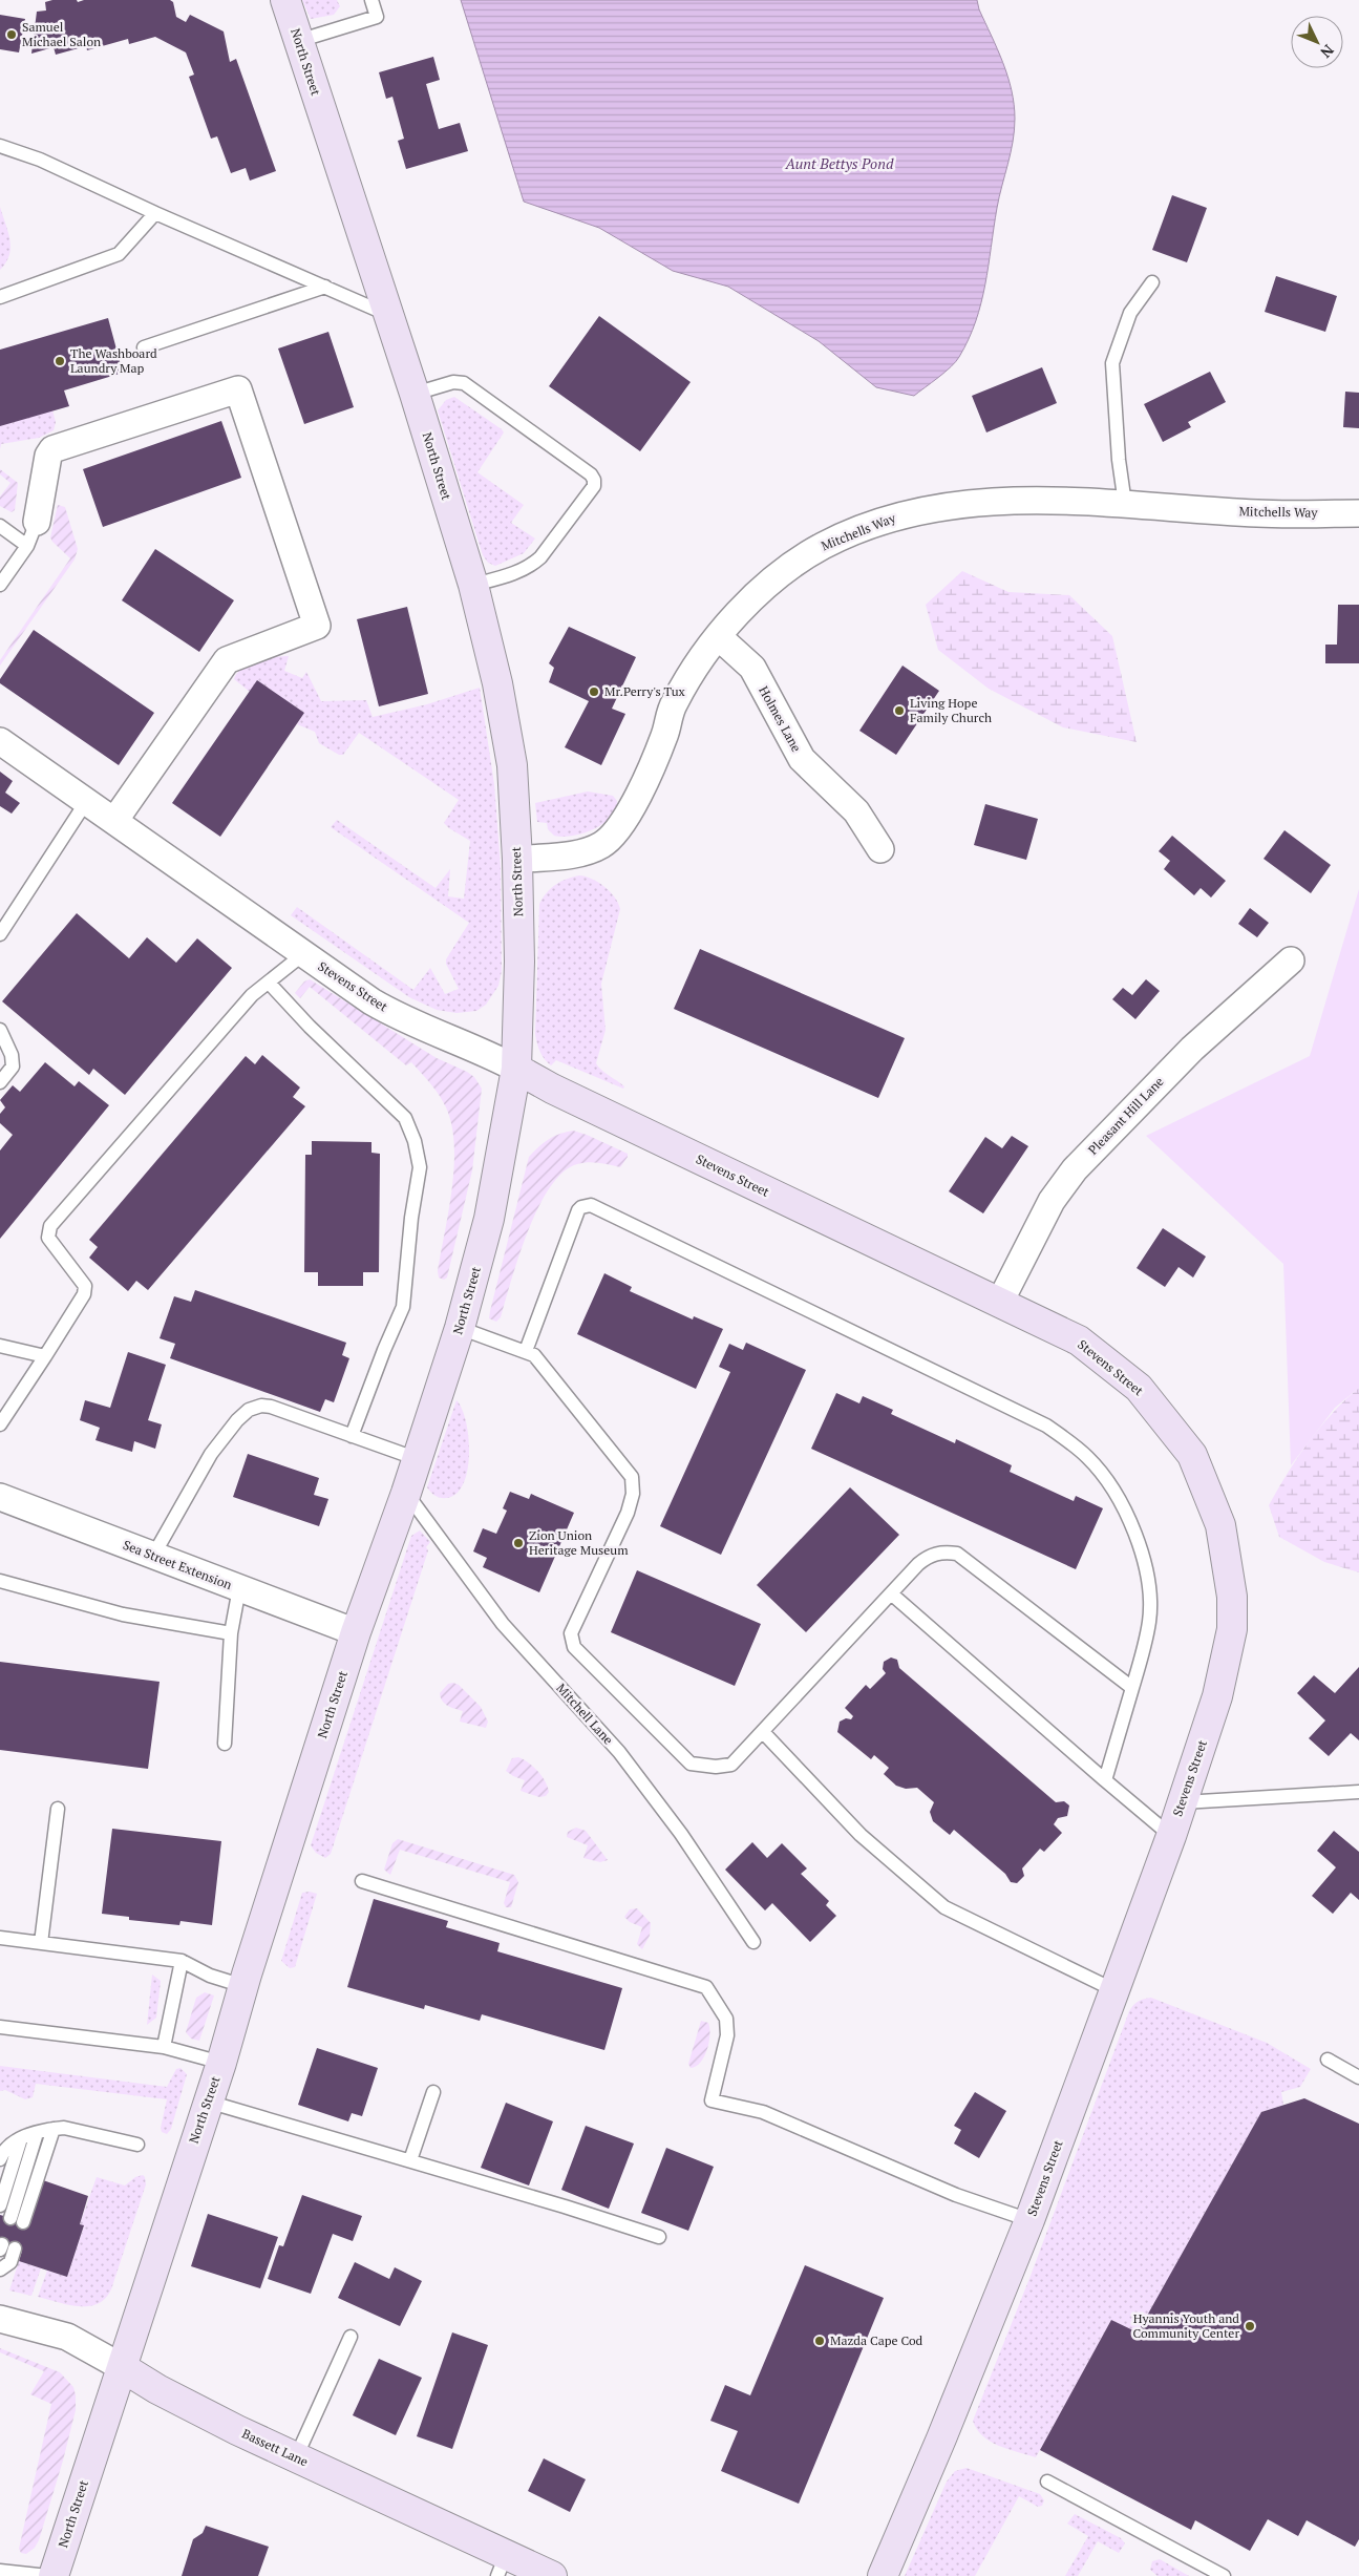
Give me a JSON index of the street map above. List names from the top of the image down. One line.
{"streets":{"street":["North Street","Mitchells Way","Holmes Lane","Stevens Street","Pleasant Hill Lane","Sea Street Extension","Bassett Lane"],"lane":["Mitchell Lane"]},"crossings":[["North Street","Mitchells Way"],["North Street","Stevens Street"],["North Street","Sea Street Extension"],["North Street","Mitchell Lane"],["North Street","Bassett Lane"],["Mitchells Way","Holmes Lane"],["Stevens Street","Pleasant Hill Lane"]],"water":["Aunt Bettys Pond"],"places":["Samuel Michael Salon","The Washboard Laundry Map","Mr.Perry's Tux","Living Hope Family Church","Zion Union Heritage Museum","Hyannis Youth and Community Center","Mazda Cape Cod"],"north":"bottom right"}
